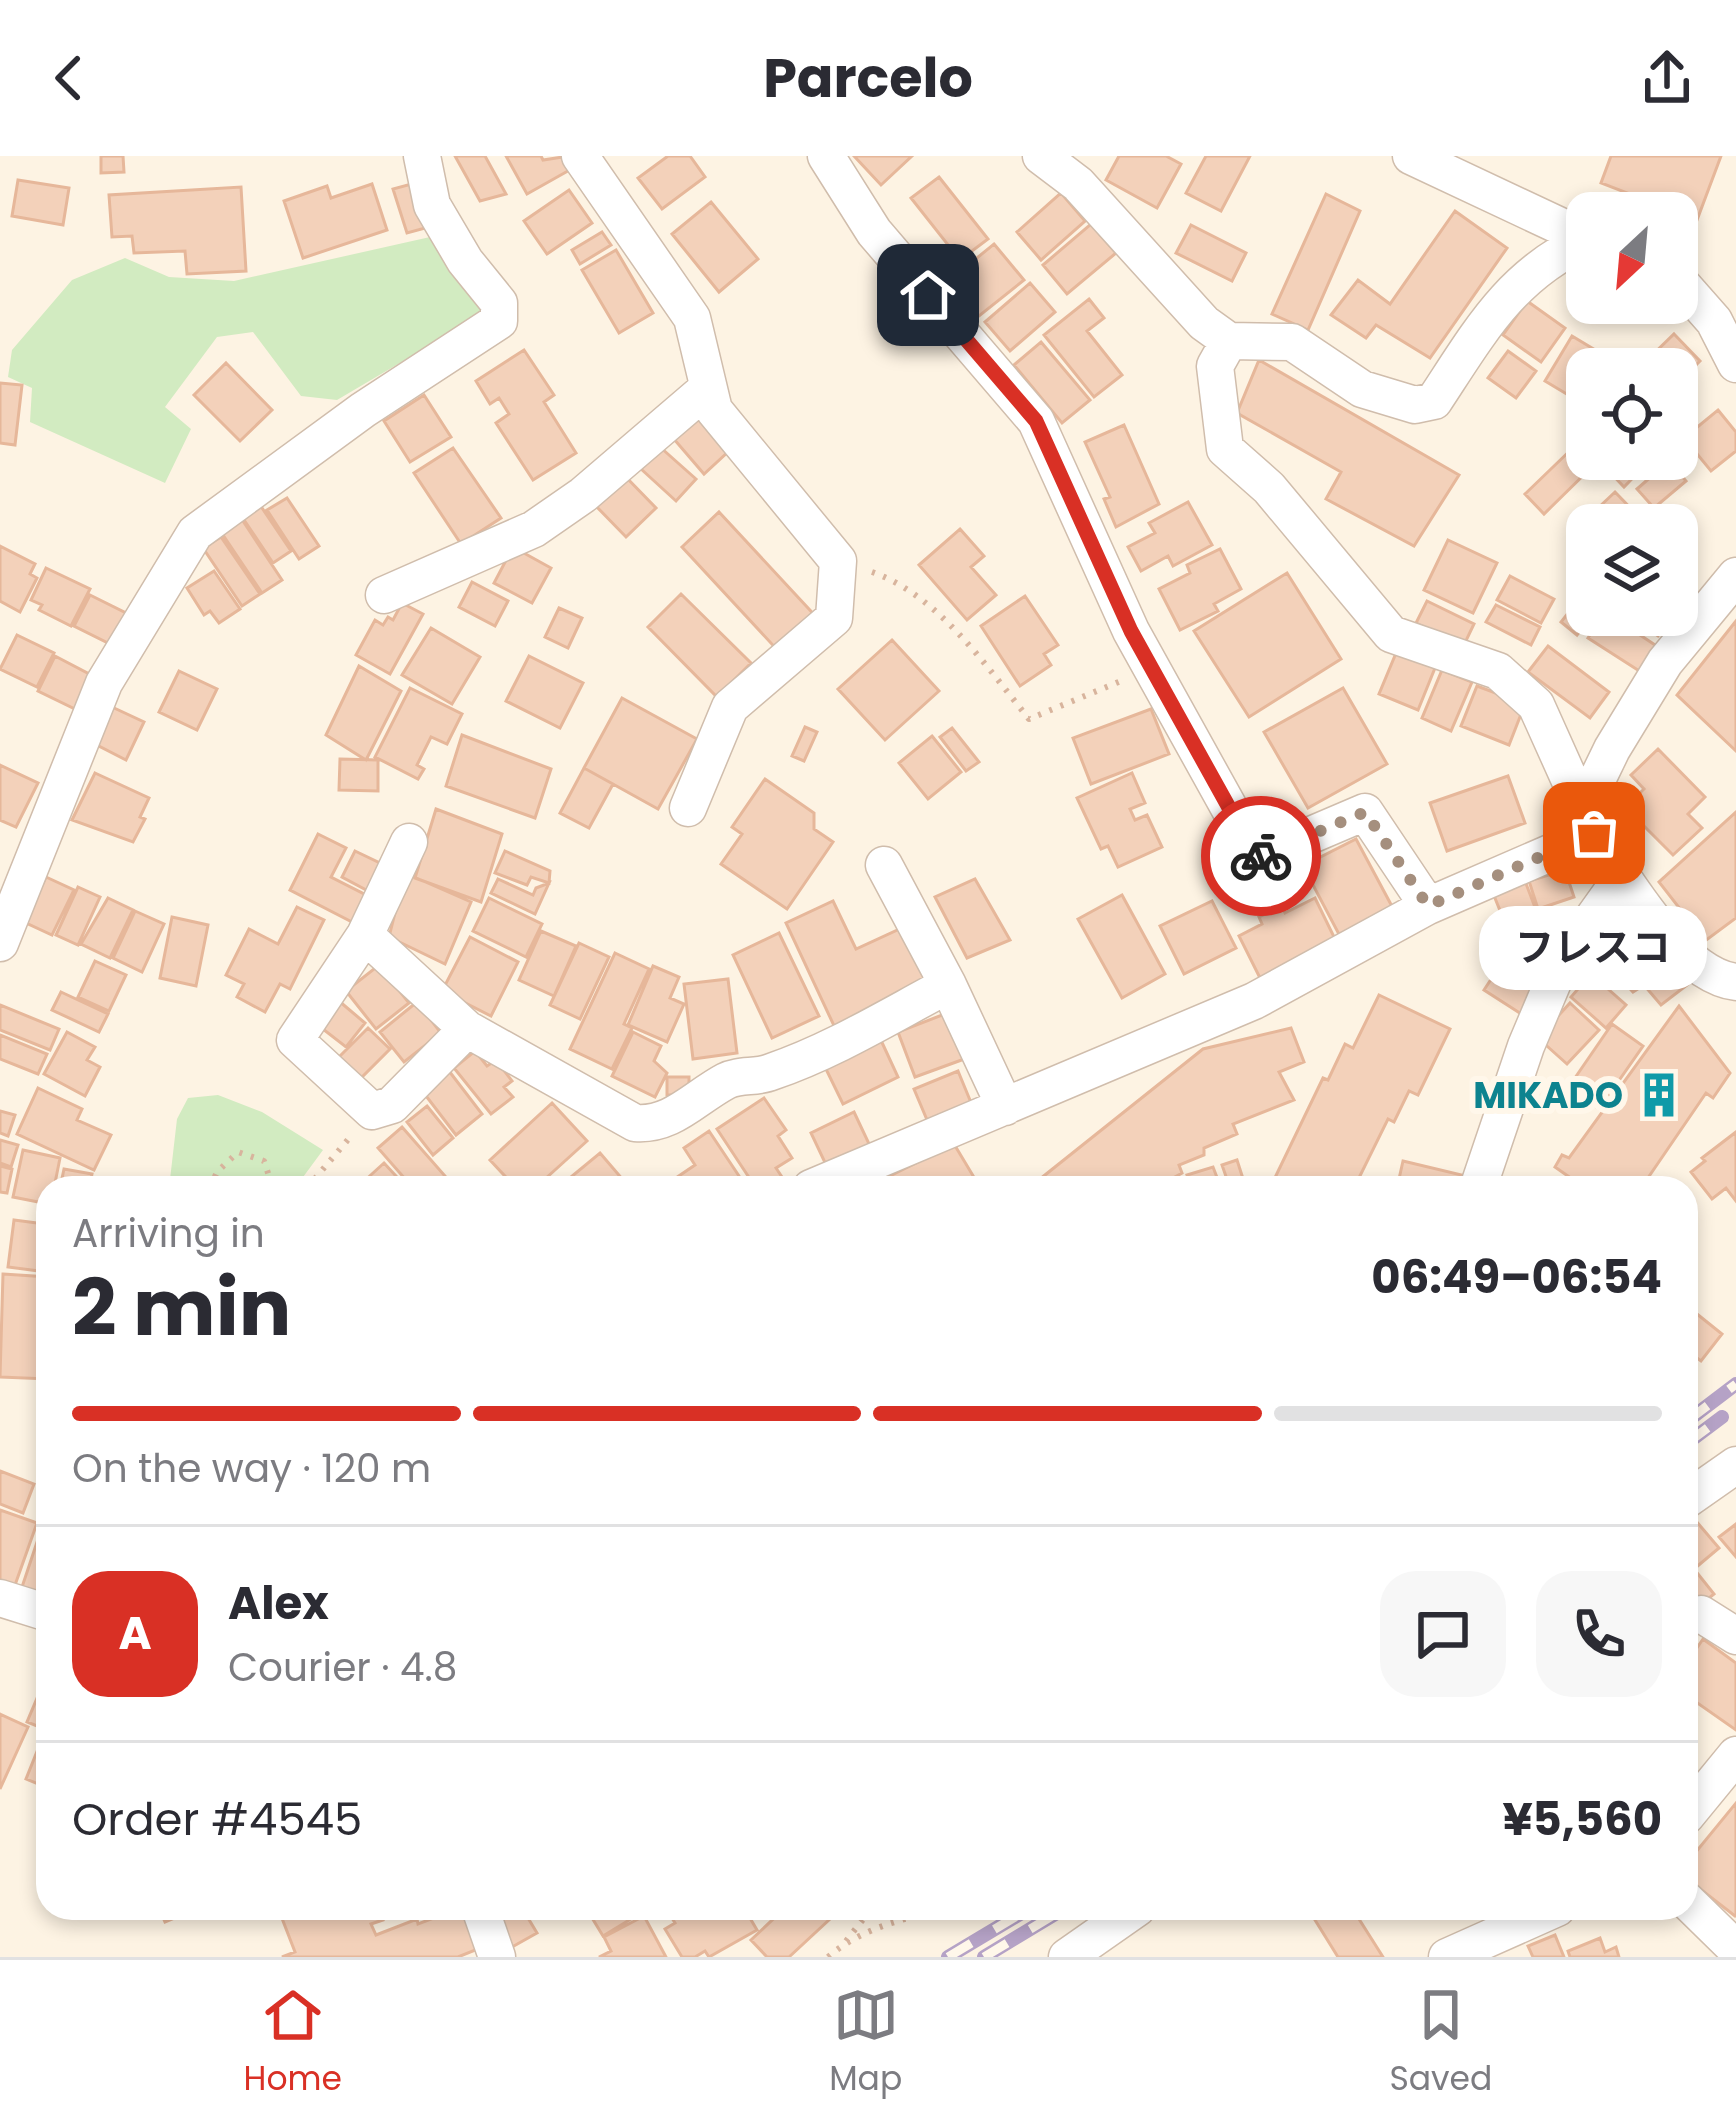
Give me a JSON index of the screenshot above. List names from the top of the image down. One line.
{"places":{"other":["フレスコ"],"building":["MIKADO"]},"north":"bottom left","page":{"header":"Parcelo","bubble":"フレスコ","heading":["2 min","Arriving in","06:49–06:54"],"panel":["Alex","Courier · 4.8","Order #4545","¥5,560"],"bar":"On the way · 120 m","round":"A","tabs":["Home","Map","Saved"]}}
